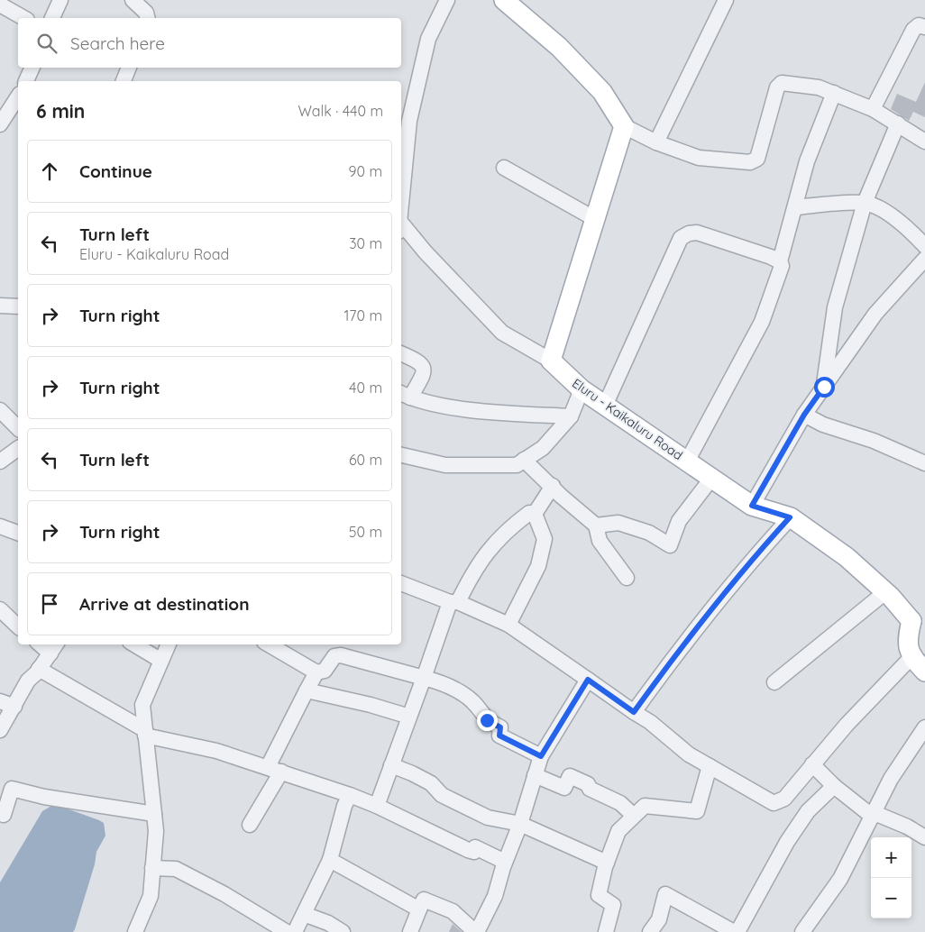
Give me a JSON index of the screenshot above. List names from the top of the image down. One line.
{"streets":{"main road":["Eluru - Kaikaluru Road"]},"page":{"search":"Search here","heading":["6 min","Walk · 440 m"],"list":[["Continue","90 m"],["Turn left","Eluru - Kaikaluru Road","30 m"],["Turn right","170 m"],["Turn right","40 m"],["Turn left","60 m"],["Turn right","50 m"],"Arrive at destination"],"map_buttons":["+","−"]}}
